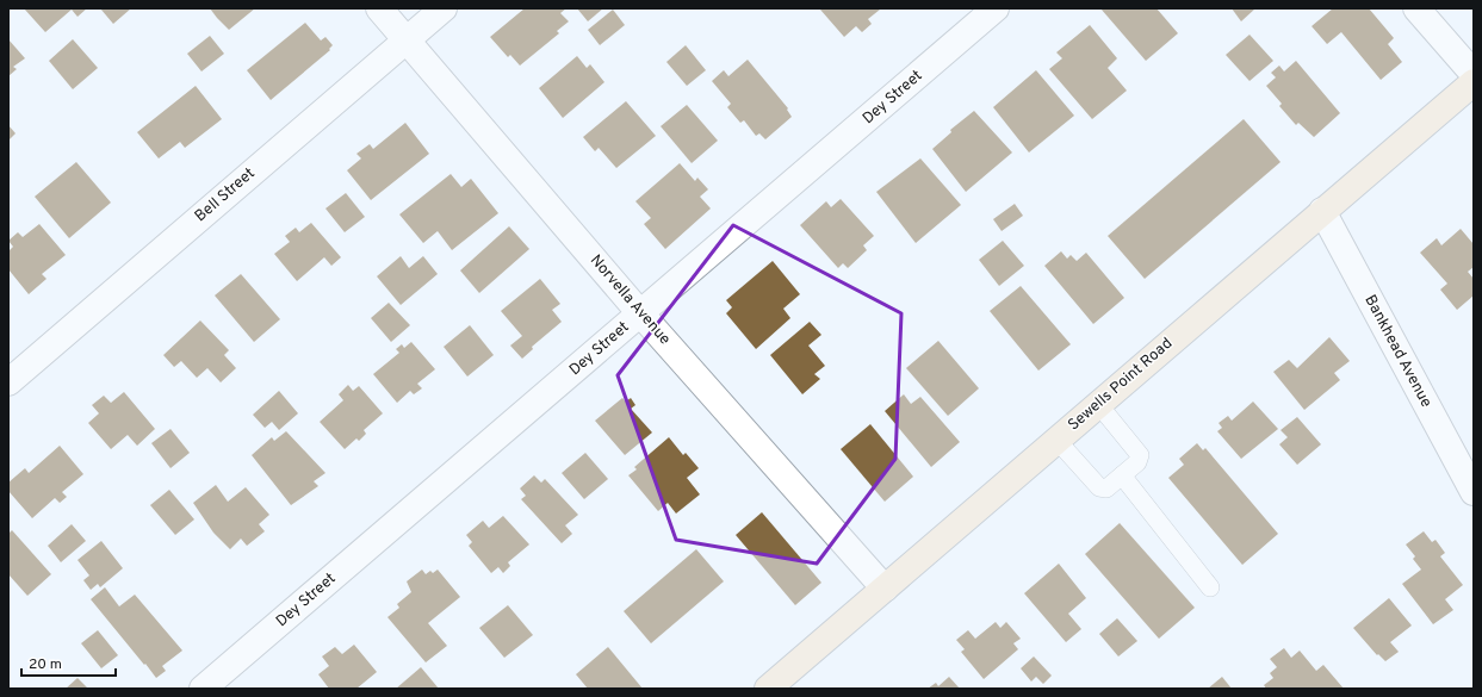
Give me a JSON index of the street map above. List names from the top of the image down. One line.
{"streets":{"main road":["Sewells Point Road"],"street":["Dey Street","Bell Street","Norvella Avenue","Bankhead Avenue"]},"crossings":[["Dey Street","Norvella Avenue"],["Bell Street","Norvella Avenue"],["Norvella Avenue","Sewells Point Road"],["Bankhead Avenue","Sewells Point Road"]],"scale_bar":"20 m"}
